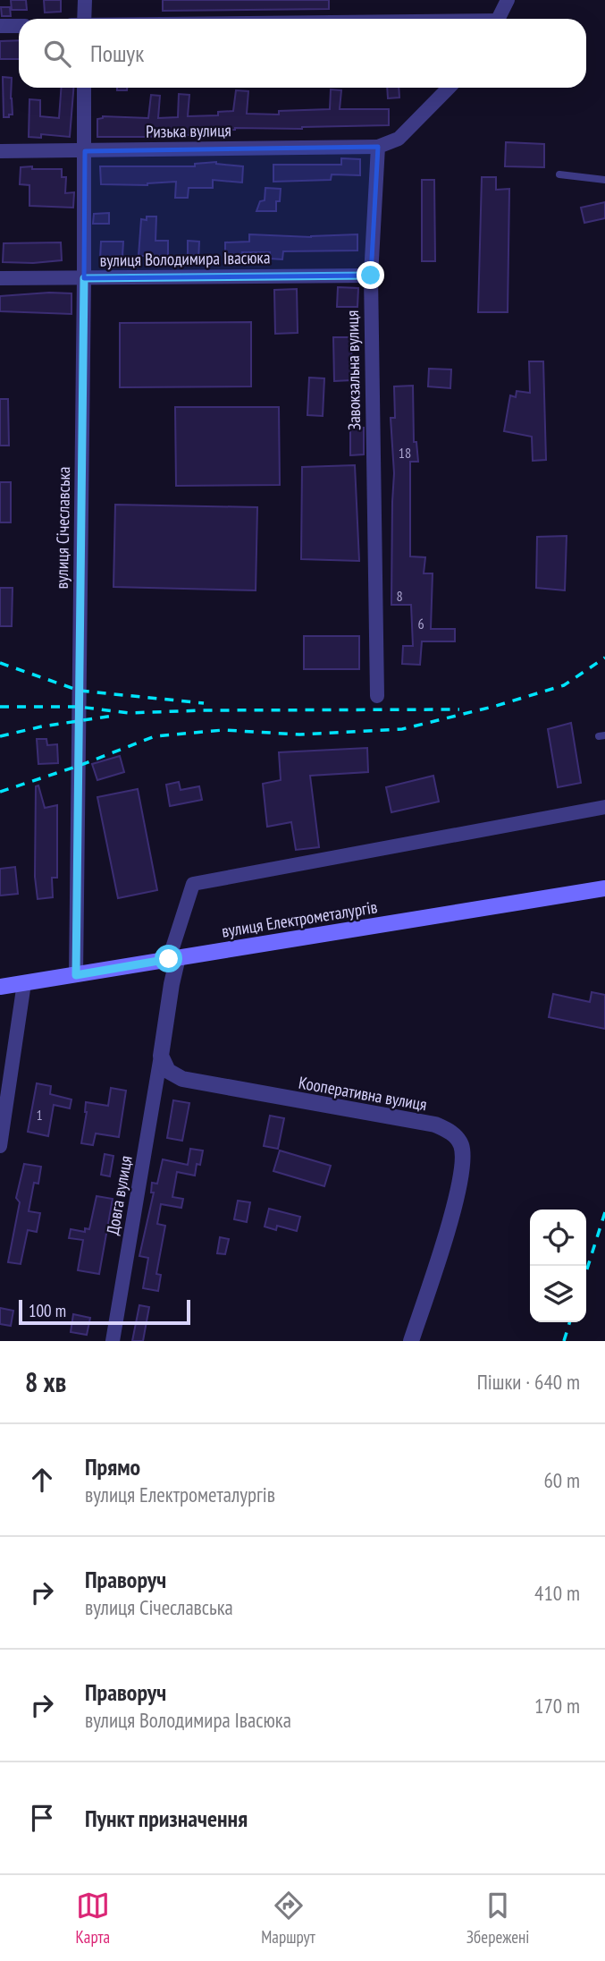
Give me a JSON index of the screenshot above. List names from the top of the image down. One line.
{"streets":{"main road":["вулиця Електрометалургів"],"street":["Ризька вулиця","вулиця Володимира Івасюка","Завокзальна вулиця","вулиця Січеславська","Кооперативна вулиця","Довга вулиця"]},"crossings":[["Ризька вулиця","Завокзальна вулиця"],["Ризька вулиця","вулиця Січеславська"],["вулиця Володимира Івасюка","Завокзальна вулиця"],["вулиця Володимира Івасюка","вулиця Січеславська"],["вулиця Січеславська","вулиця Електрометалургів"],["Кооперативна вулиця","Довга вулиця"]],"house_numbers":["18","8","6","1"],"scale_bar":"100 m","page":{"search":"Пошук","scale":"100 m","heading":["8 хв","Пішки · 640 m"],"list":[["Прямо","вулиця Електрометалургів","60 m"],["Праворуч","вулиця Січеславська","410 m"],["Праворуч","вулиця Володимира Івасюка","170 m"],"Пункт призначення"],"nav":["Карта","Маршрут","Збережені"]}}
